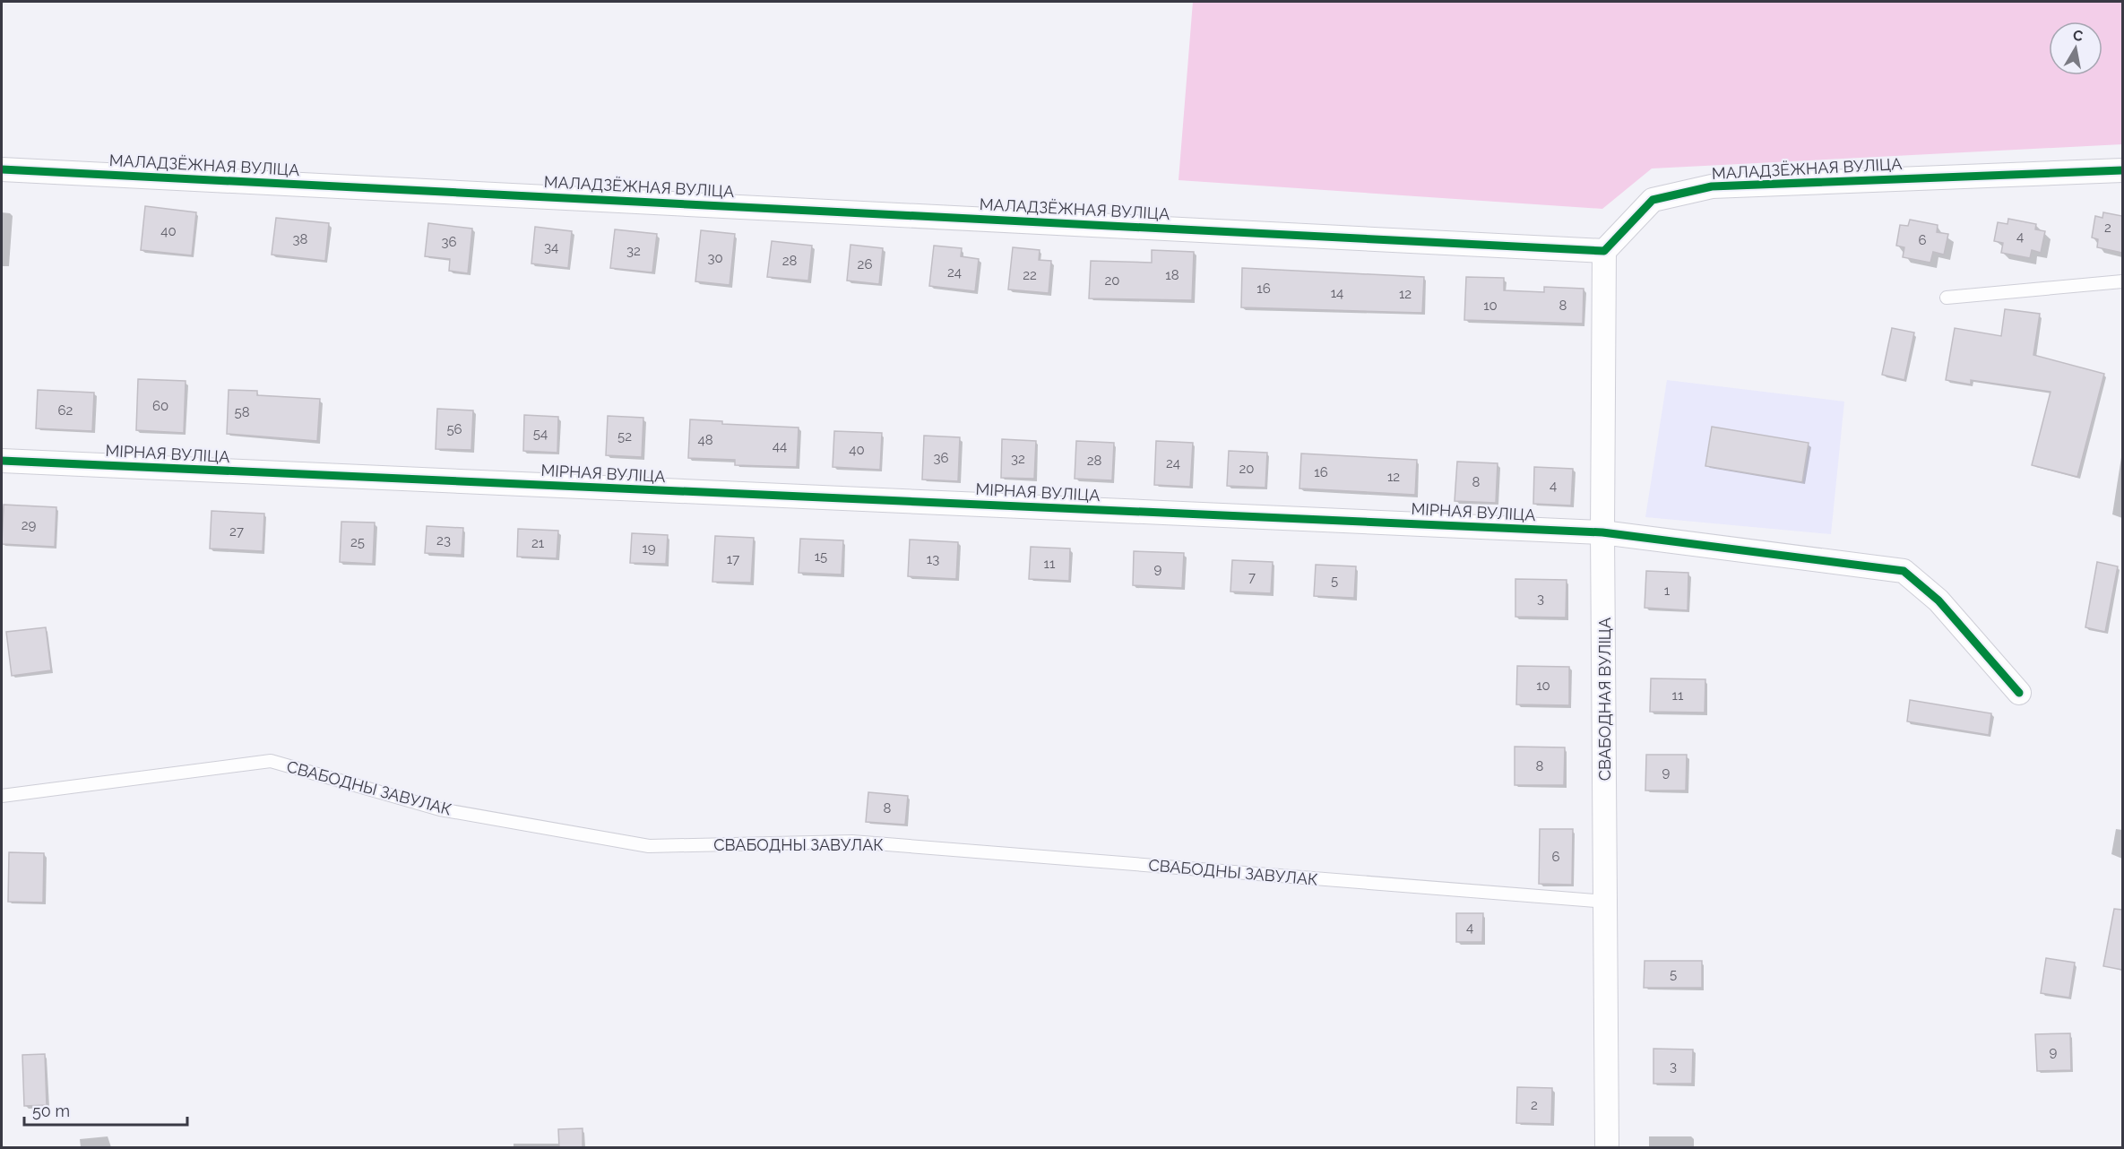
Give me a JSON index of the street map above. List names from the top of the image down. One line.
{"streets":{"street":["МАЛАДЗЁЖНАЯ ВУЛІЦА","МІРНАЯ ВУЛІЦА","СВАБОДНАЯ ВУЛІЦА"],"lane":["СВАБОДНЫ ЗАВУЛАК"]},"crossings":[["МАЛАДЗЁЖНАЯ ВУЛІЦА","СВАБОДНАЯ ВУЛІЦА"],["МІРНАЯ ВУЛІЦА","СВАБОДНАЯ ВУЛІЦА"],["СВАБОДНАЯ ВУЛІЦА","СВАБОДНЫ ЗАВУЛАК"]],"house_numbers":["2","40","4","38","6","36","34","32","30","28","26","24","22","18","20","16","14","12","10","8","60","62","58","56","54","52","48","44","40","36","32","28","24","20","16","12","8","4","29","27","23","25","21","19","15","17","13","11","9","7","5","1","3","10","11","8","9","8","6","4","5","9","3","2"],"scale_bar":"50 m","north":"top"}
